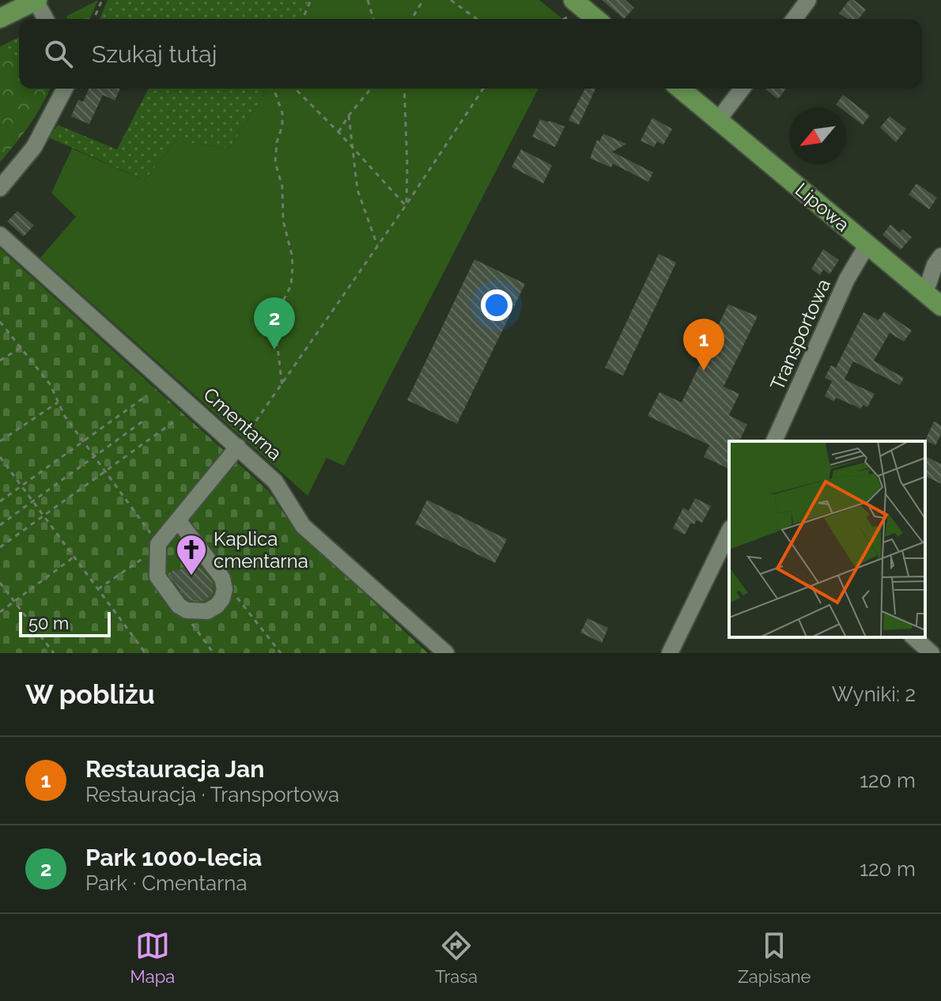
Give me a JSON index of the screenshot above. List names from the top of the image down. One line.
{"streets":{"main road":["Lipowa"],"street":["Transportowa","Cmentarna"]},"crossings":[["Lipowa","Transportowa"]],"places":{"church":["Kaplica cmentarna"]},"scale_bar":"50 m","north":"bottom left","page":{"search":"Szukaj tutaj","pins":["2","1"],"scale":"50 m","heading":["W pobliżu","Wyniki: 2"],"list":[{"mark":"1","name":"Restauracja Jan","note":"Restauracja · Transportowa","value":"120 m"},{"mark":"2","name":"Park 1000-lecia","note":"Park · Cmentarna","value":"120 m"}],"nav":["Mapa","Trasa","Zapisane"]}}
